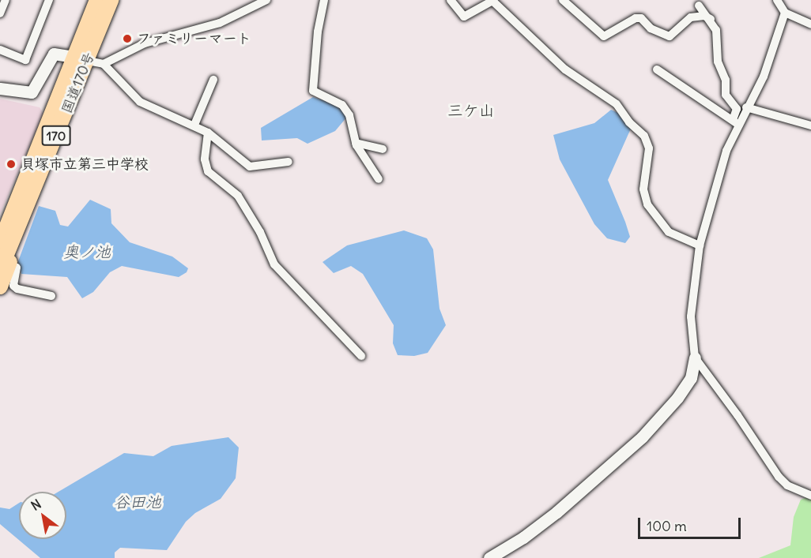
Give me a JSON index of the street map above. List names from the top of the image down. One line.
{"streets":{"highway":["国道170号","170"]},"districts":["三ケ山"],"water":["奥ノ池","谷田池"],"places":["ファミリーマート","貝塚市立第三中学校"],"scale_bar":"100 m","north":"top left"}
